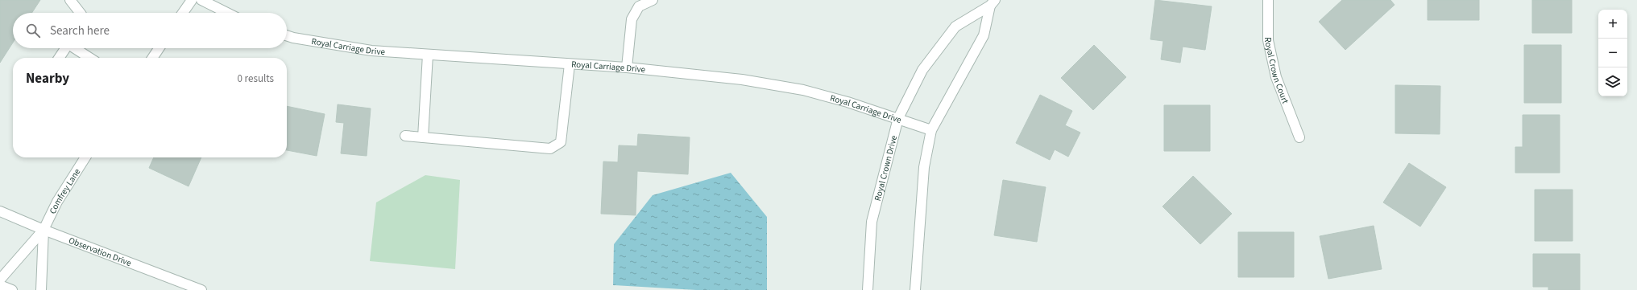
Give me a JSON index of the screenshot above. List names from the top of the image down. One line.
{"streets":{"street":["Royal Carriage Drive","Royal Crown Court","Royal Crown Drive","Comfrey Lane","Observation Drive"]},"crossings":[["Royal Carriage Drive","Royal Crown Drive"],["Comfrey Lane","Observation Drive"]],"page":{"map_buttons":["+","−"],"search":"Search here","heading":["Nearby","0 results"]}}
